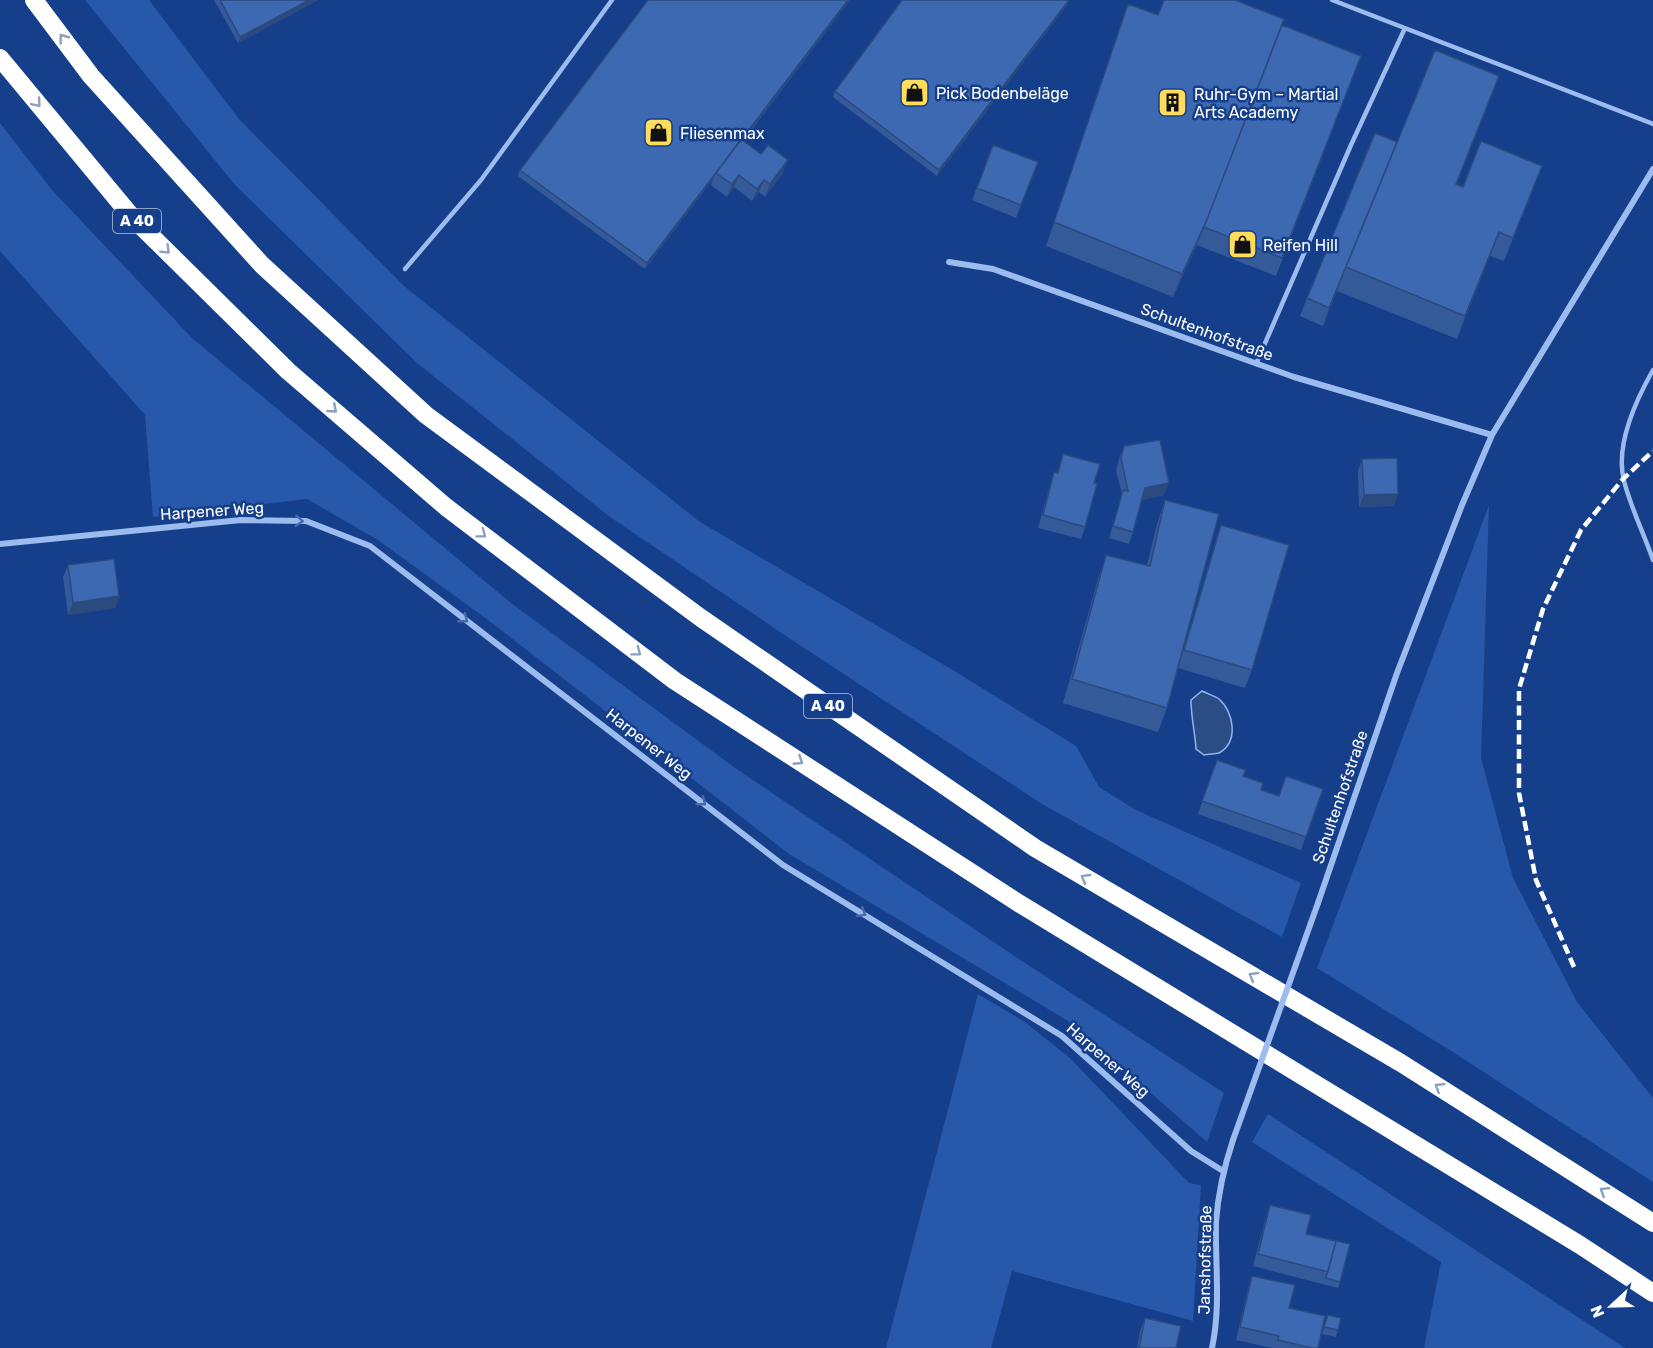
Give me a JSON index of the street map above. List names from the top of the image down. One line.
{"streets":{"highway":["A 40"],"street":["Schultenhofstraße","Harpener Weg","Janshofstraße"]},"crossings":[["Schultenhofstraße","Harpener Weg"],["Schultenhofstraße","Janshofstraße"],["Harpener Weg","Janshofstraße"]],"one_way":["Harpener Weg"],"places":{"shop":["Pick Bodenbeläge","Fliesenmax","Reifen Hill"],"building":["Ruhr-Gym – Martial Arts Academy"]},"north":"left"}
